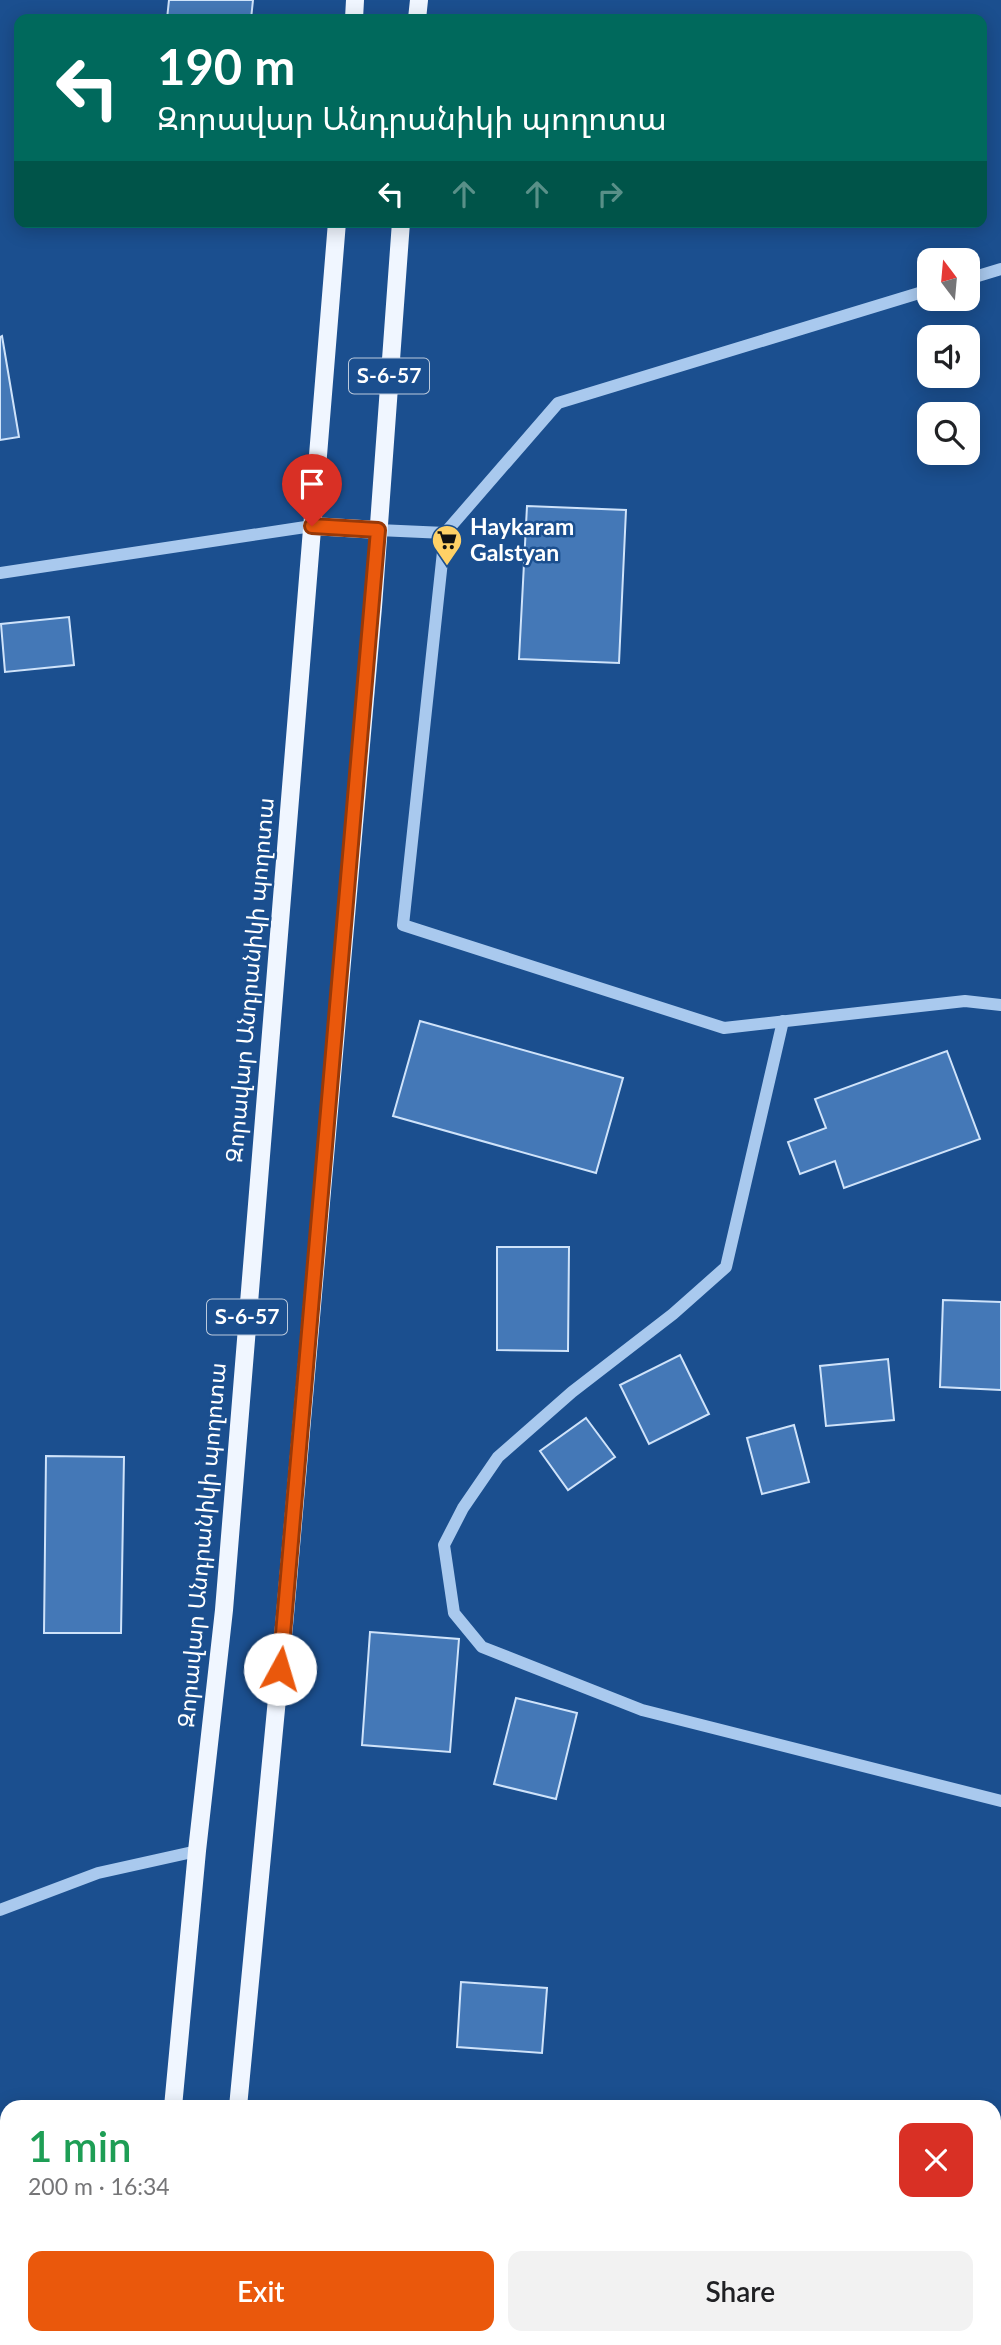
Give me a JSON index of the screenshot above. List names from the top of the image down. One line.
{"streets":{"main road":["Տ-6-57","Զորավար Անդրանիկի պողոտա"]},"places":{"supermarket":["Haykaram Galstyan"]},"north":"top","page":{"turn":["190 m","Զորավար Անդրանիկի պողոտա"],"heading":["1 min","200 m · 16:34"],"buttons":["Exit","Share"]}}
